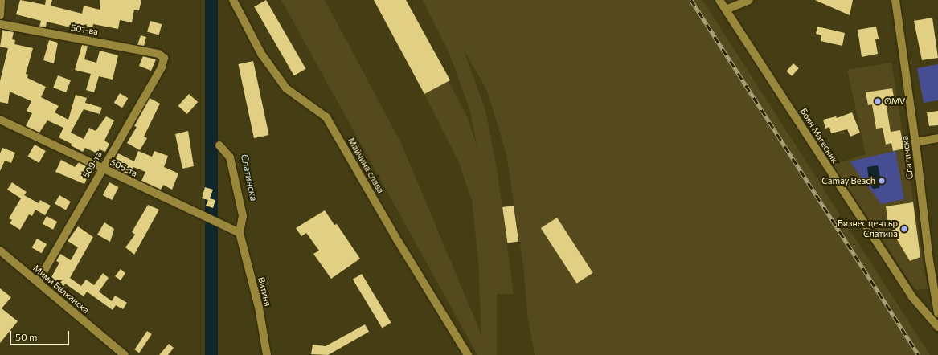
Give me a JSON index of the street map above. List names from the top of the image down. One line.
{"streets":{"street":["501-ва","Боян Магесник","Слатинска","509-та","Майчина слава","506-та","Мими Балканска","Витиня"]},"crossings":[["501-ва","509-та"],["509-та","506-та"],["509-та","Мими Балканска"],["506-та","Витиня"]],"water":["Слатинска"],"places":["OMV","Camay Beach","Бизнес център Слатина"],"scale_bar":"50 m"}
